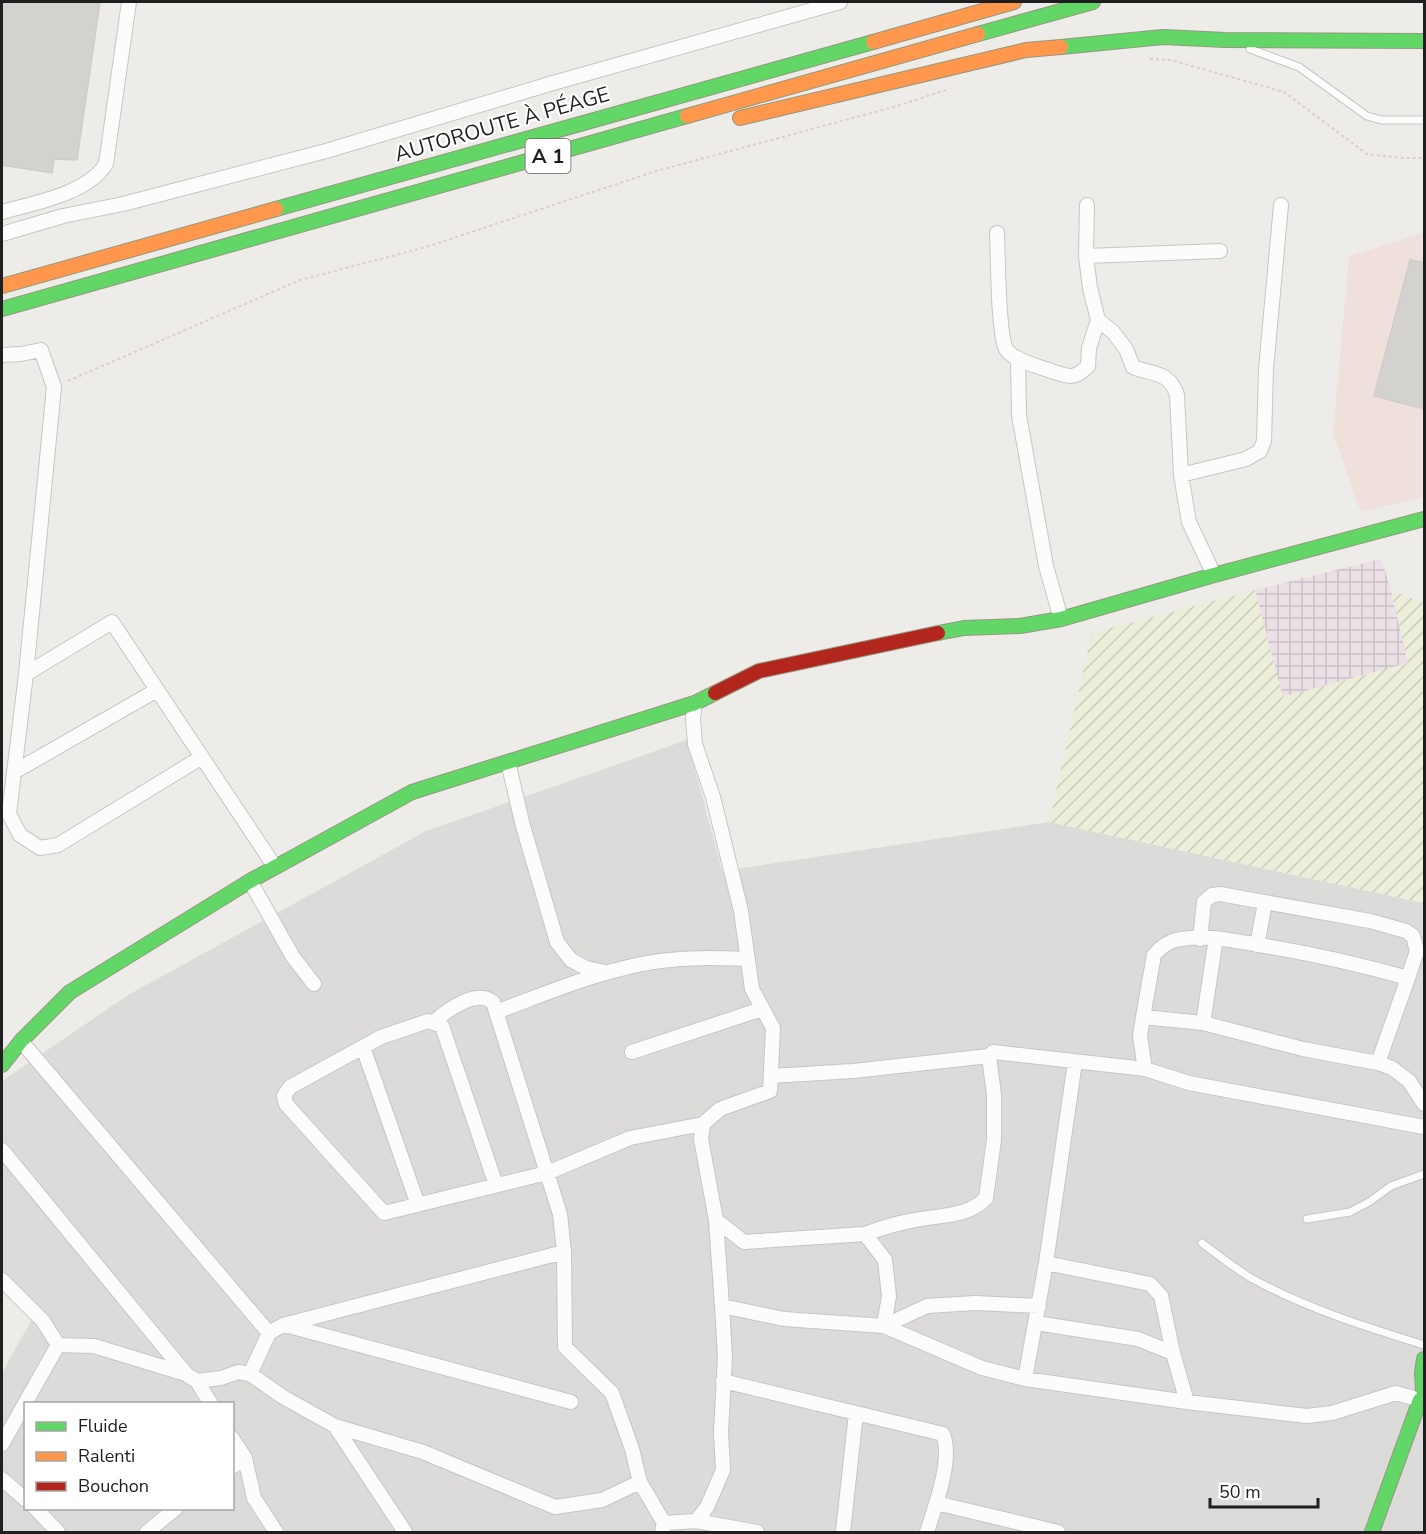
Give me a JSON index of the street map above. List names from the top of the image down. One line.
{"streets":{"main road":["AUTOROUTE À PÉAGE","A 1"]},"legend":["Fluide","Ralenti","Bouchon"],"scale_bar":"50 m"}
